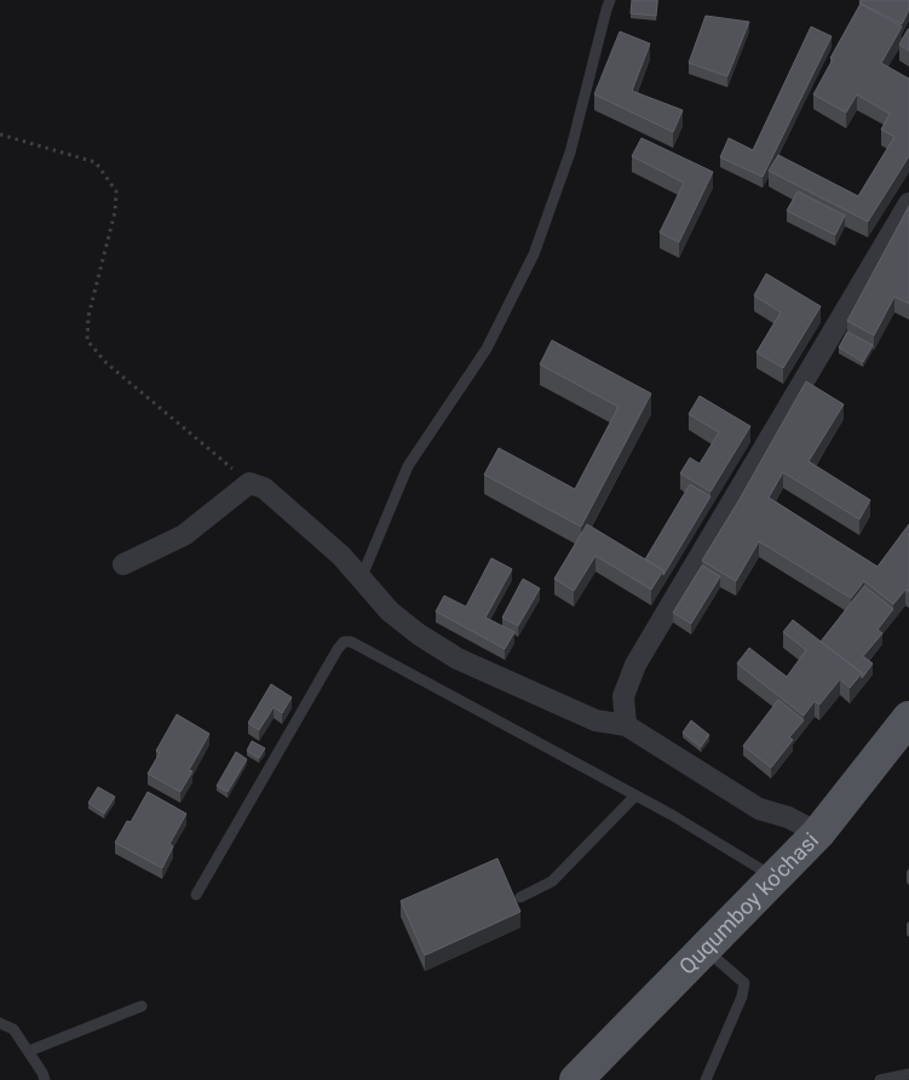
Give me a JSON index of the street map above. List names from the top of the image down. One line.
{"streets":{"main road":["Ququmboy ko'chasi"]}}
